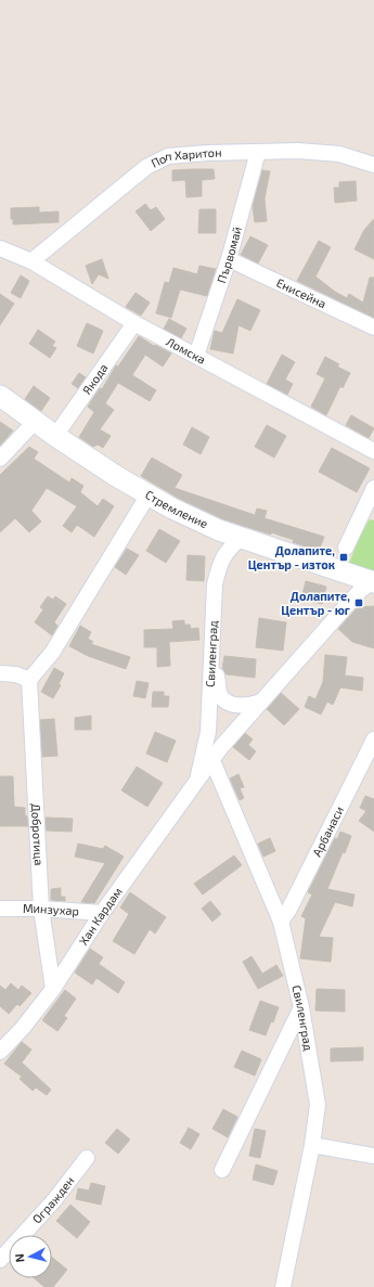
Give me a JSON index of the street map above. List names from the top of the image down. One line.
{"streets":{"street":["Поп Харитон","Първомай","Енисейна","Ломска","Якода","Стремление","Свиленград","Арбанаси","Добротица","Минзухар","Хан Кардам","Огражден"]},"crossings":[["Поп Харитон","Първомай"],["Поп Харитон","Ломска"],["Първомай","Енисейна"],["Първомай","Ломска"],["Ломска","Якода"],["Якода","Стремление"],["Стремление","Свиленград"],["Стремление","Хан Кардам"],["Свиленград","Арбанаси"],["Свиленград","Хан Кардам"],["Добротица","Минзухар"],["Добротица","Хан Кардам"],["Минзухар","Хан Кардам"]],"places":{"transit":["Долапите, Център - изток","Долапите, Център - юг"]},"north":"left"}
